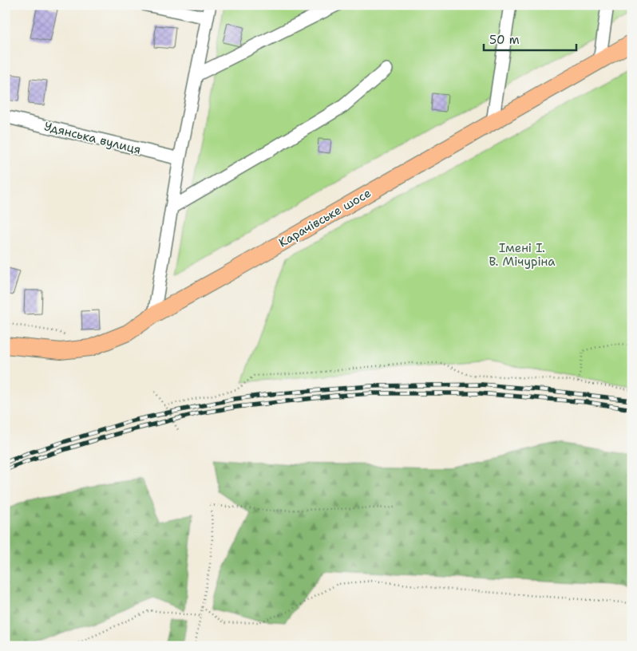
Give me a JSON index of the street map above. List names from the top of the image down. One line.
{"streets":{"main road":["Карачівське шосе"],"street":["Удянська вулиця"]},"parks":["Імені І. В. Мічуріна"],"scale_bar":"50 m"}
